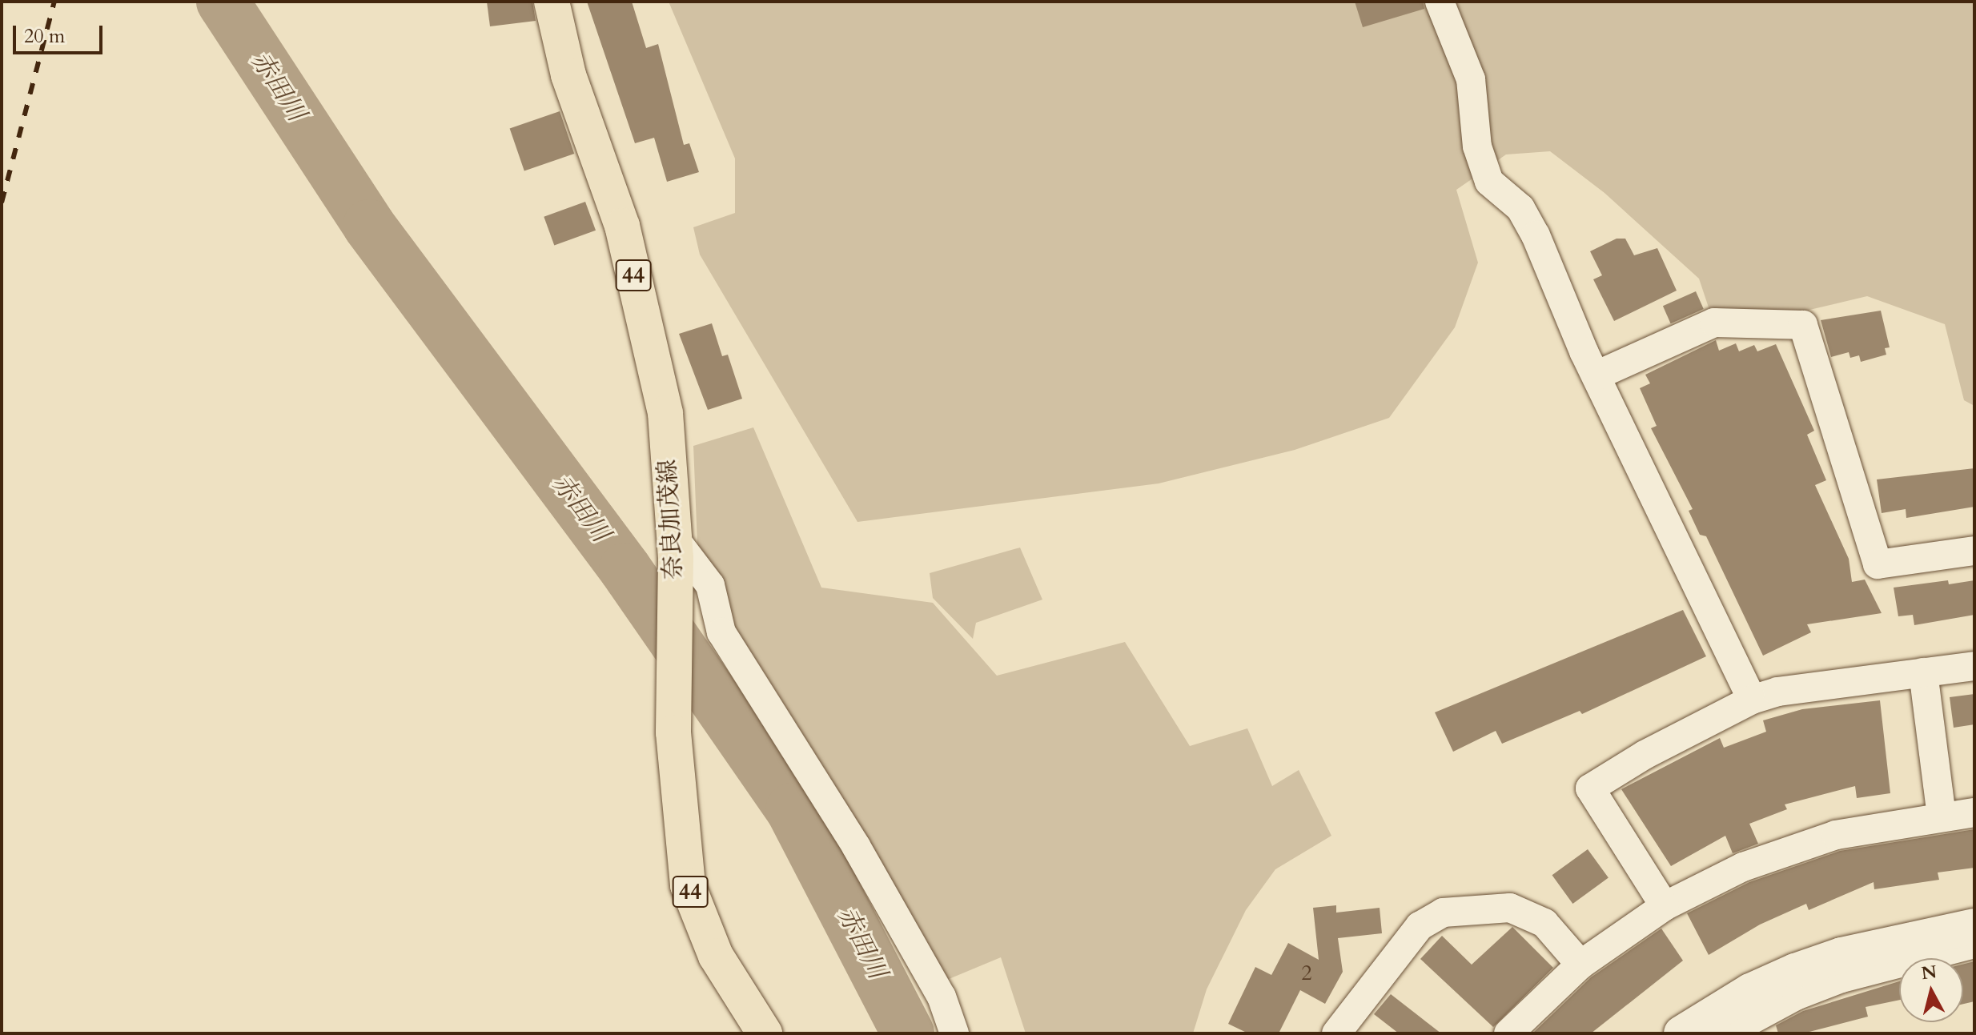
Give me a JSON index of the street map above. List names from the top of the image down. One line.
{"streets":{"main road":["44","奈良加茂線"]},"water":["赤田川"],"house_numbers":["2"],"scale_bar":"20 m","north":"top"}
